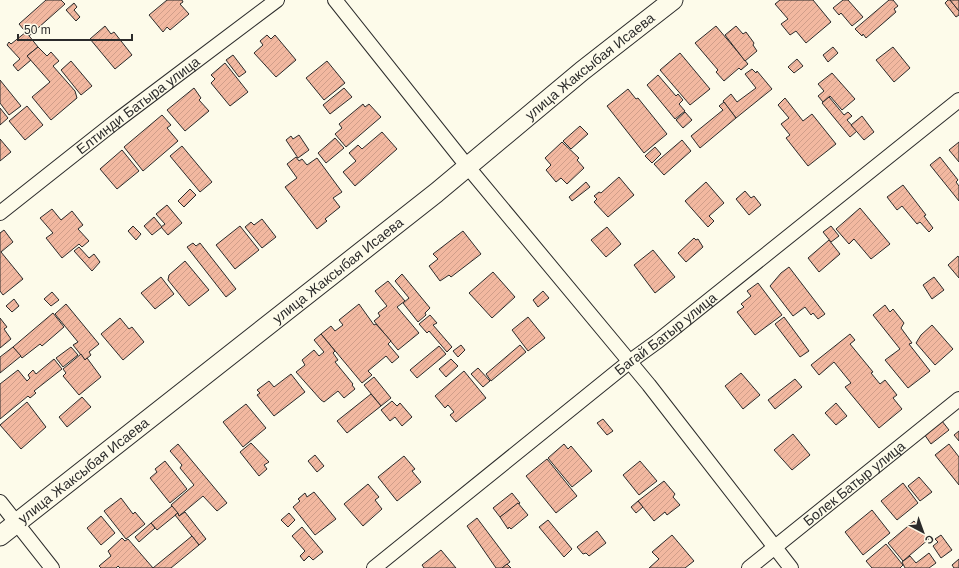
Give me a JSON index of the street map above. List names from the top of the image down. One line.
{"streets":{"street":["улица Жаксыбая Исаева","Елтинди Батыра улица","Багай Батыр улица","Болек Батыр улица"]},"scale_bar":"50 m","north":"bottom right"}
